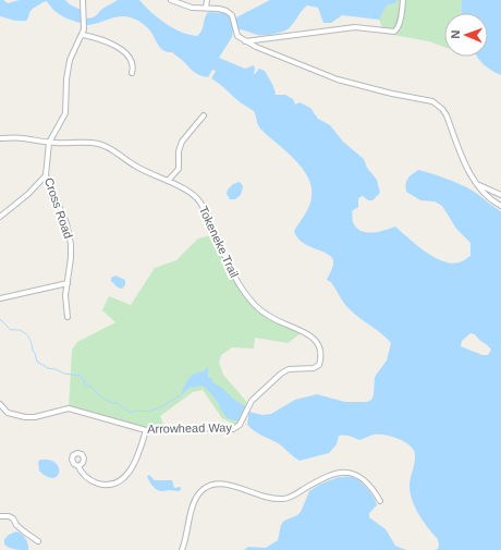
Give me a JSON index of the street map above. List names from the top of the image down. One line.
{"streets":{"street":["Cross Road","Tokeneke Trail","Arrowhead Way"]},"crossings":[["Cross Road","Tokeneke Trail"],["Tokeneke Trail","Arrowhead Way"]],"north":"left"}
